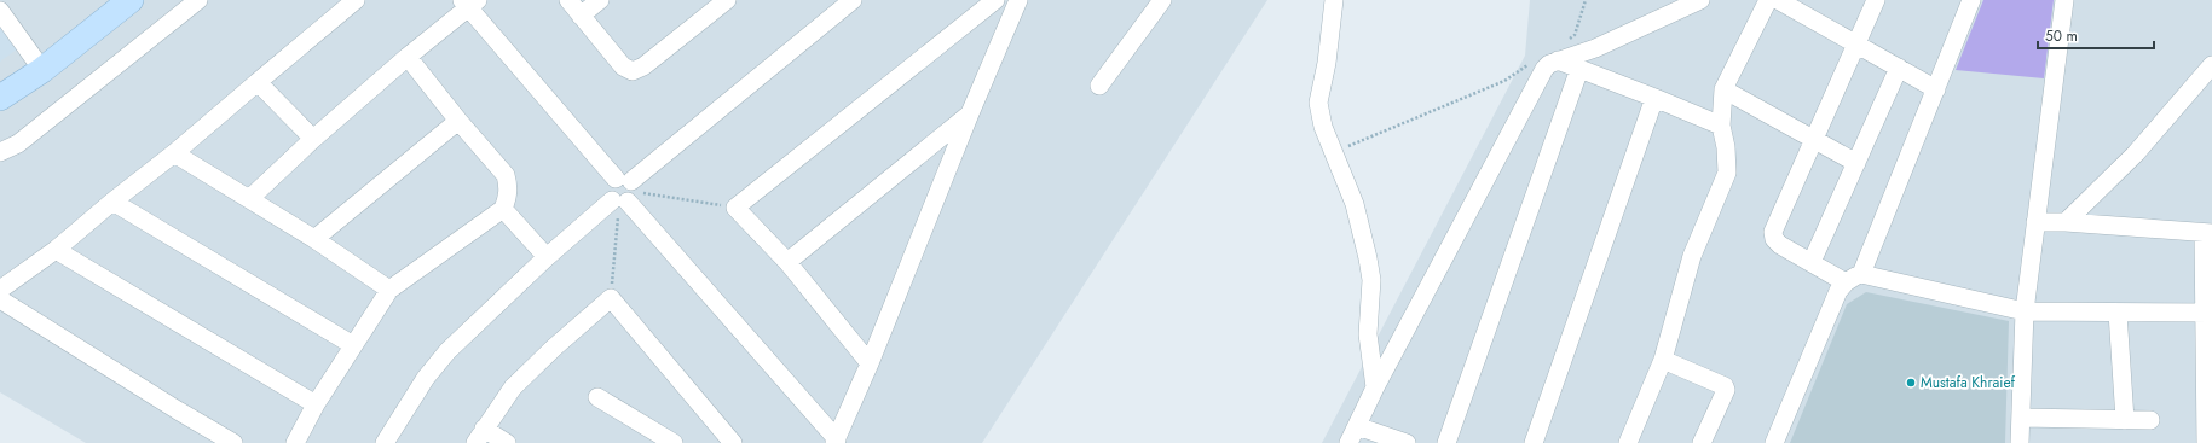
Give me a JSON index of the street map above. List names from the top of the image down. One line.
{"places":["Mustafa Khraief"],"scale_bar":"50 m"}
